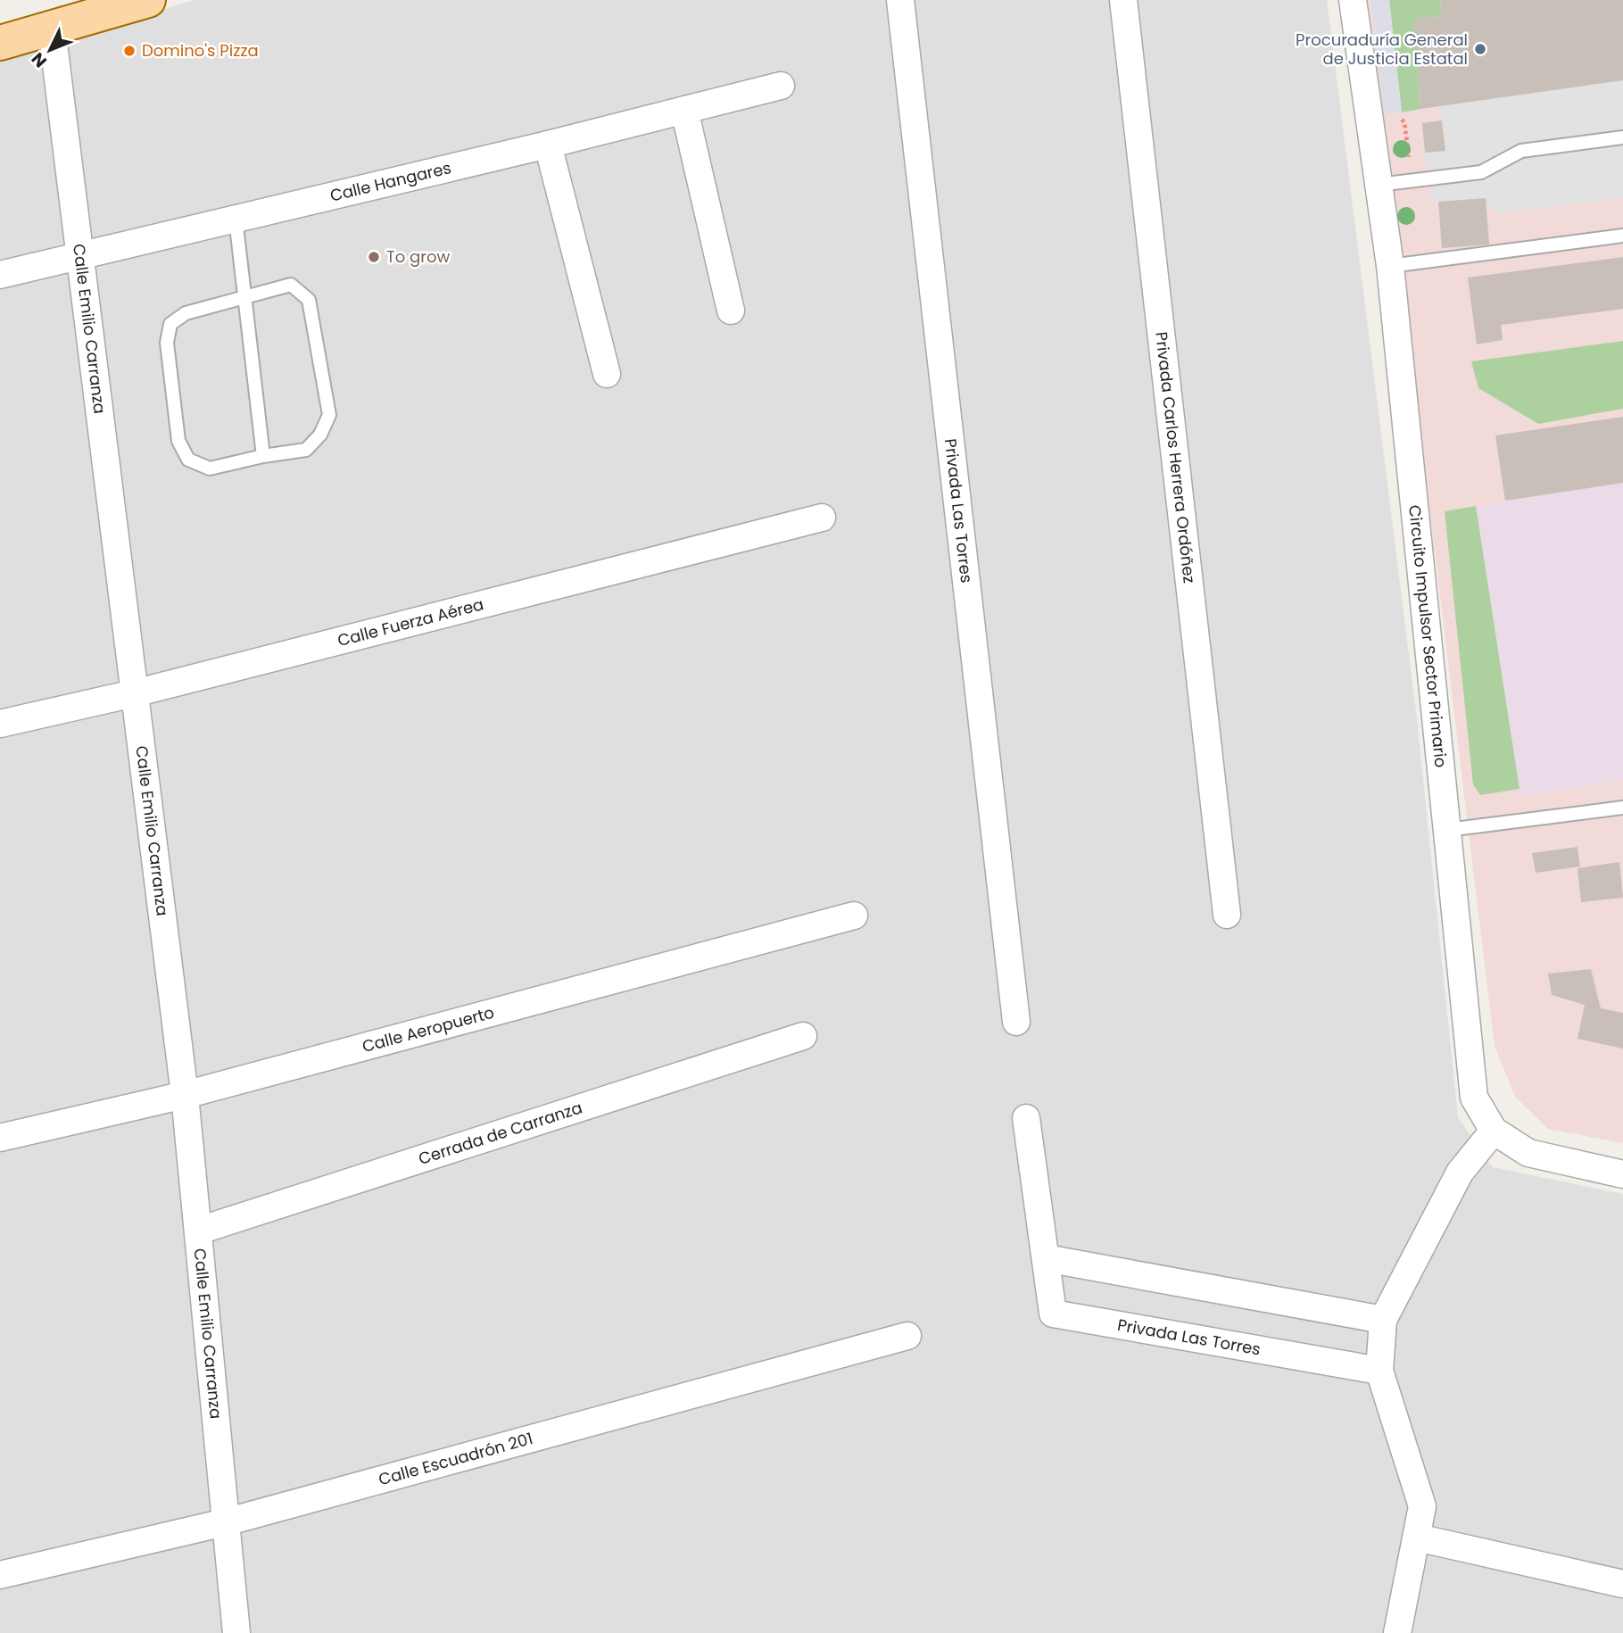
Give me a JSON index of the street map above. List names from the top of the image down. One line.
{"streets":{"street":["Calle Hangares","Calle Emilio Carranza","Privada Carlos Herrera Ordóñez","Privada Las Torres","Calle Fuerza Aérea","Circuito Impulsor Sector Primario","Calle Aeropuerto","Cerrada de Carranza","Calle Escuadrón 201"]},"crossings":[["Calle Hangares","Calle Emilio Carranza"],["Calle Emilio Carranza","Calle Fuerza Aérea"],["Calle Emilio Carranza","Calle Aeropuerto"],["Calle Emilio Carranza","Cerrada de Carranza"],["Calle Emilio Carranza","Calle Escuadrón 201"]],"places":["Procuraduría General de Justicia Estatal","Domino's Pizza","To grow"],"north":"bottom left"}
